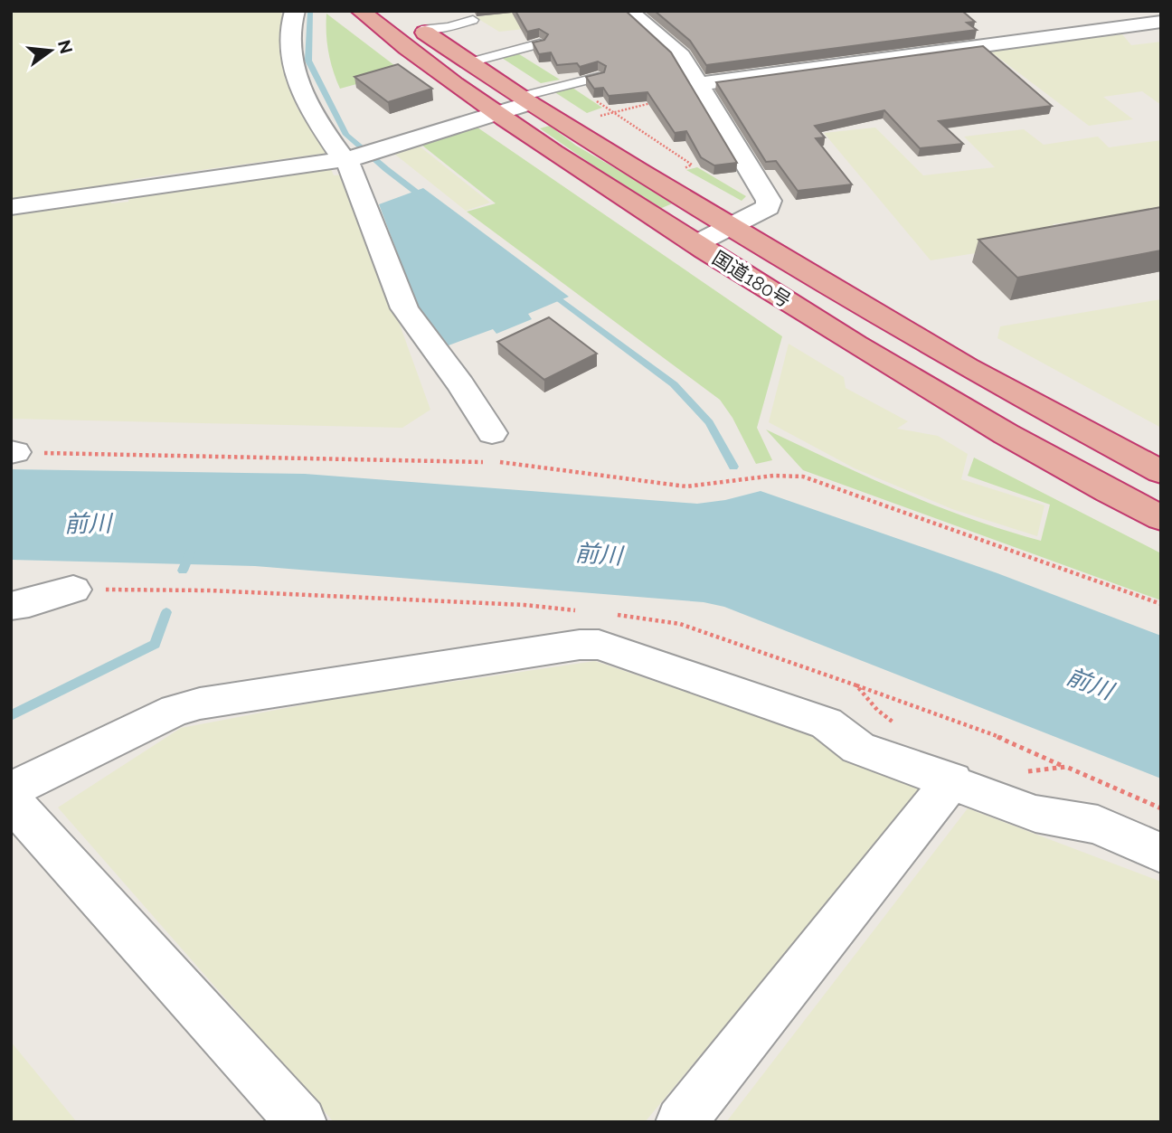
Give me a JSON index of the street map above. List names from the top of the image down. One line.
{"streets":{"highway":["国道180号"]},"water":["前川"],"north":"right"}
